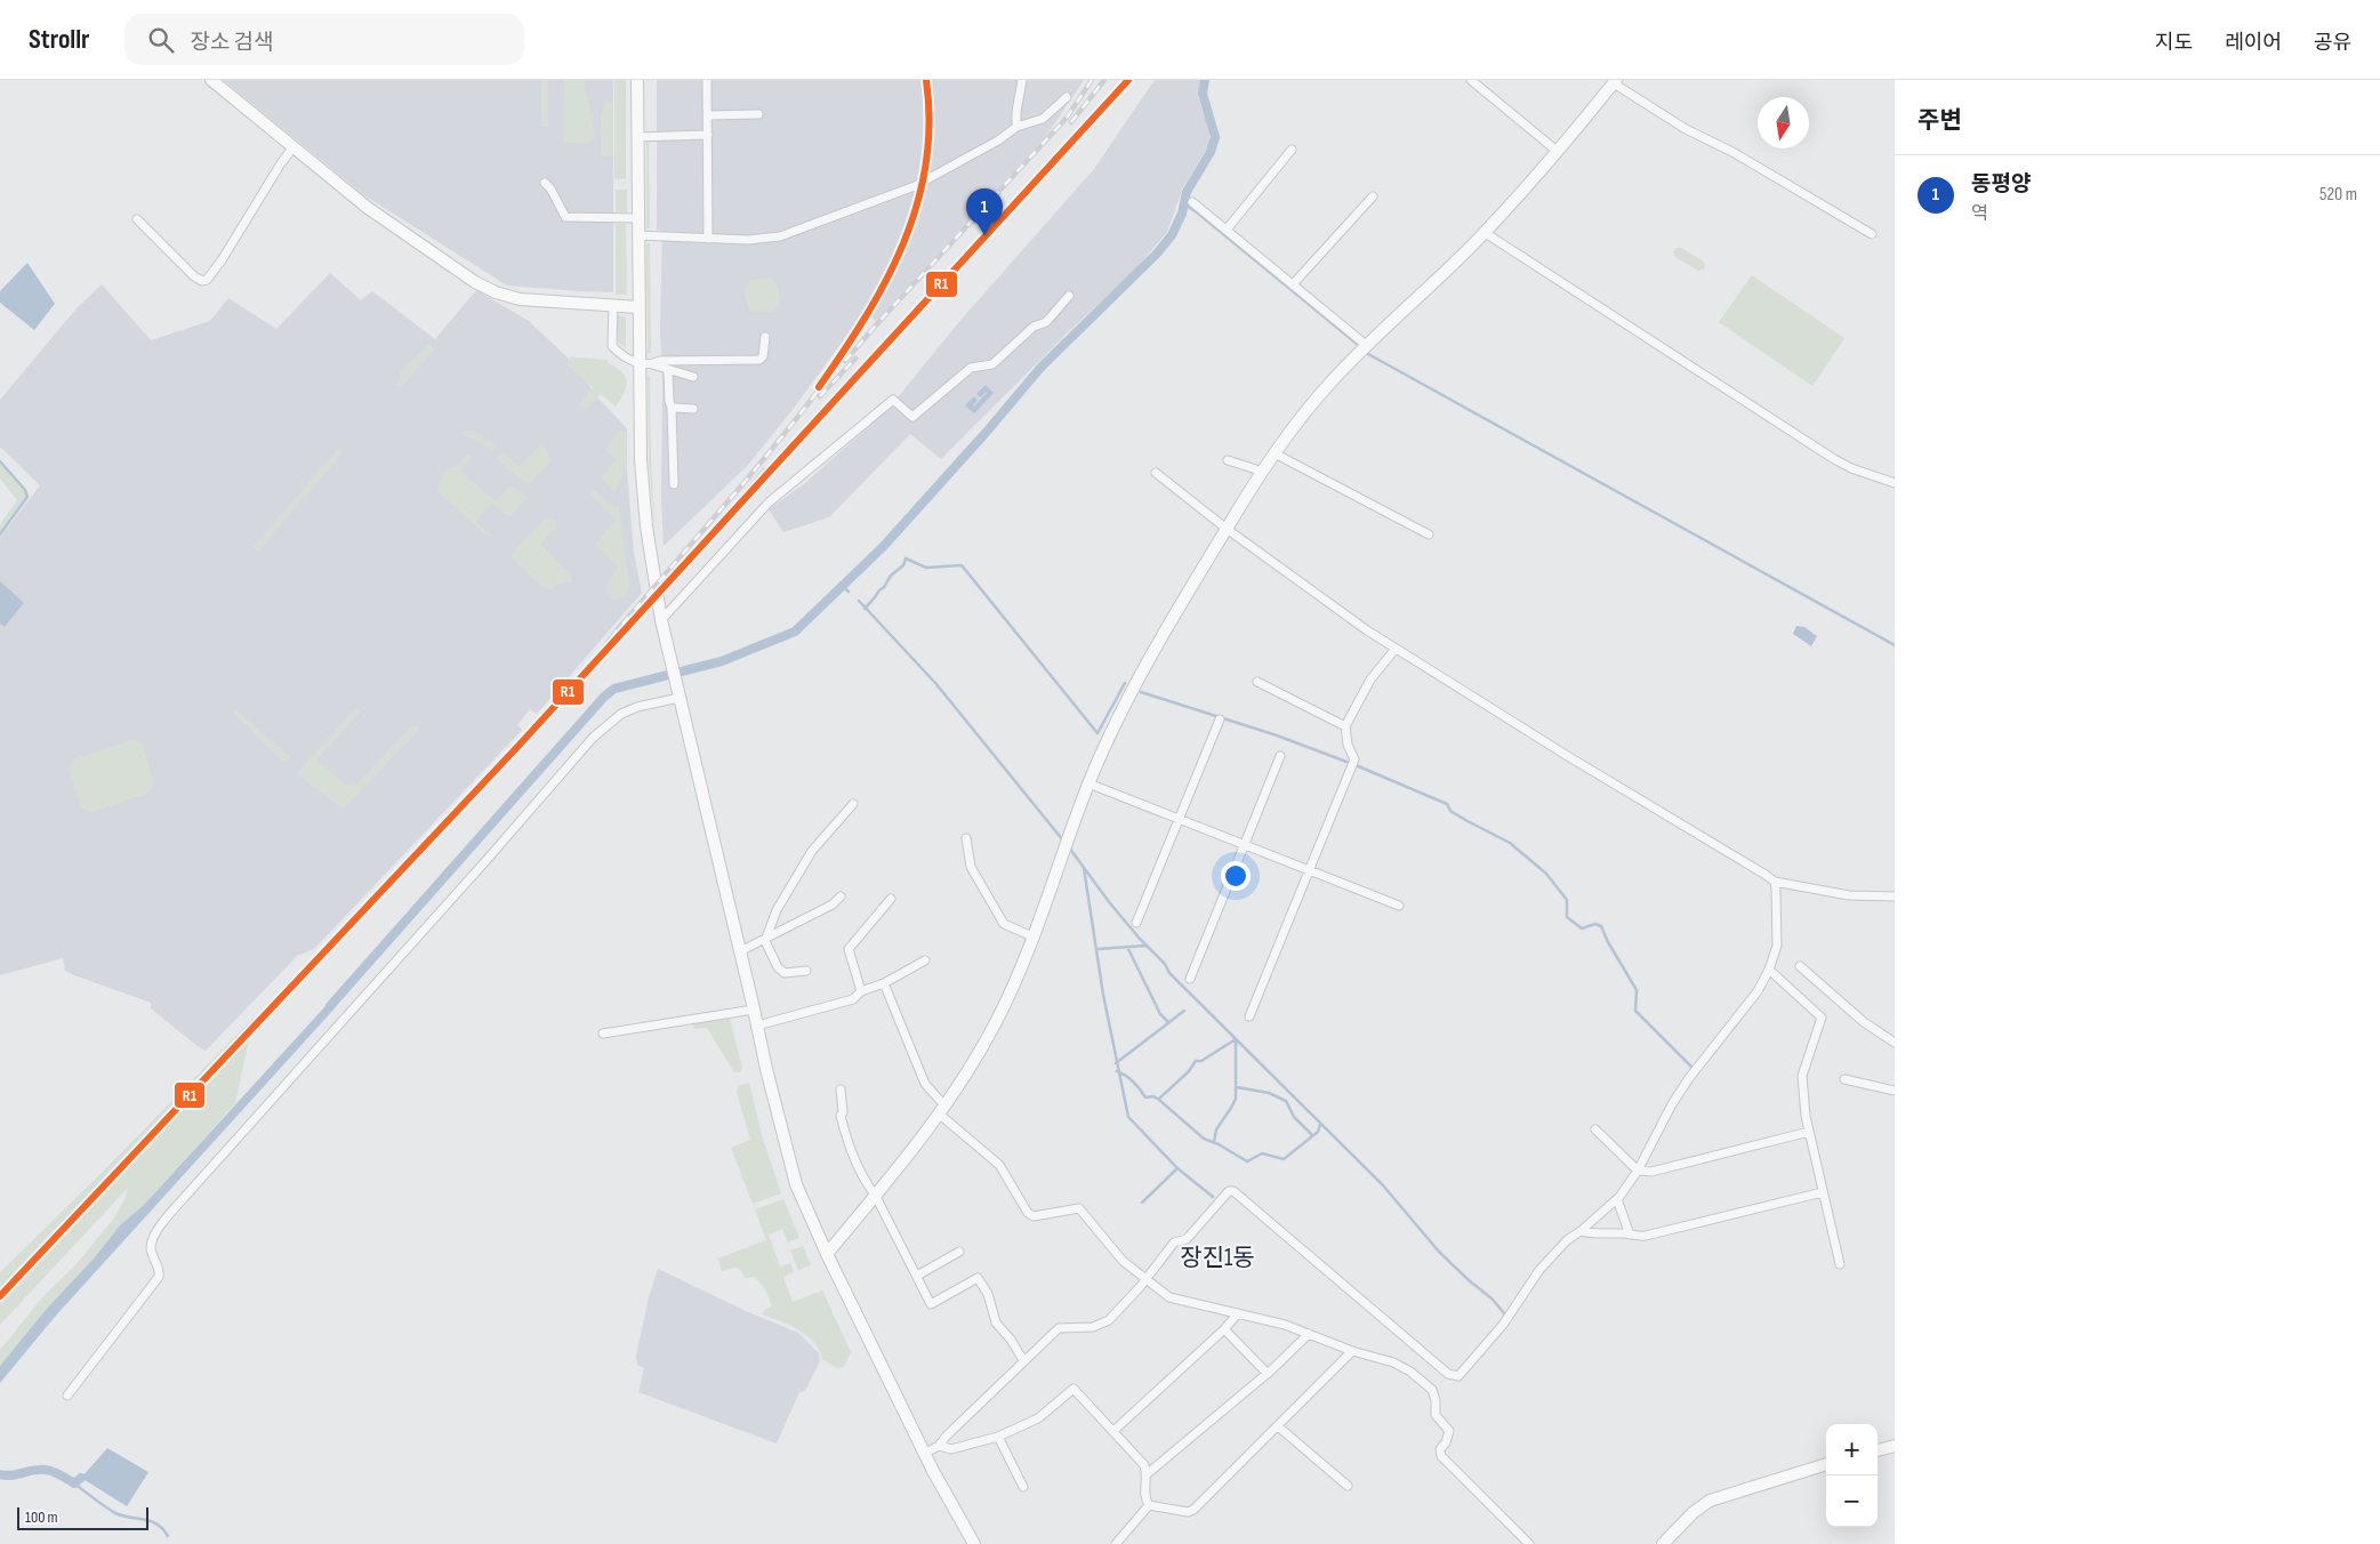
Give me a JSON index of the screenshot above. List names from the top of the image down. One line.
{"districts":["장진1동"],"lines":["transit line R1"],"scale_bar":"100 m","north":"bottom","page":{"header":"Strollr","search":"장소 검색","nav":["지도","레이어","공유"],"heading":"주변","list":[{"mark":"1","name":"동평양","note":"역","value":"520 m"}],"pins":"1","map_buttons":["+","−"],"scale":"100 m"}}
